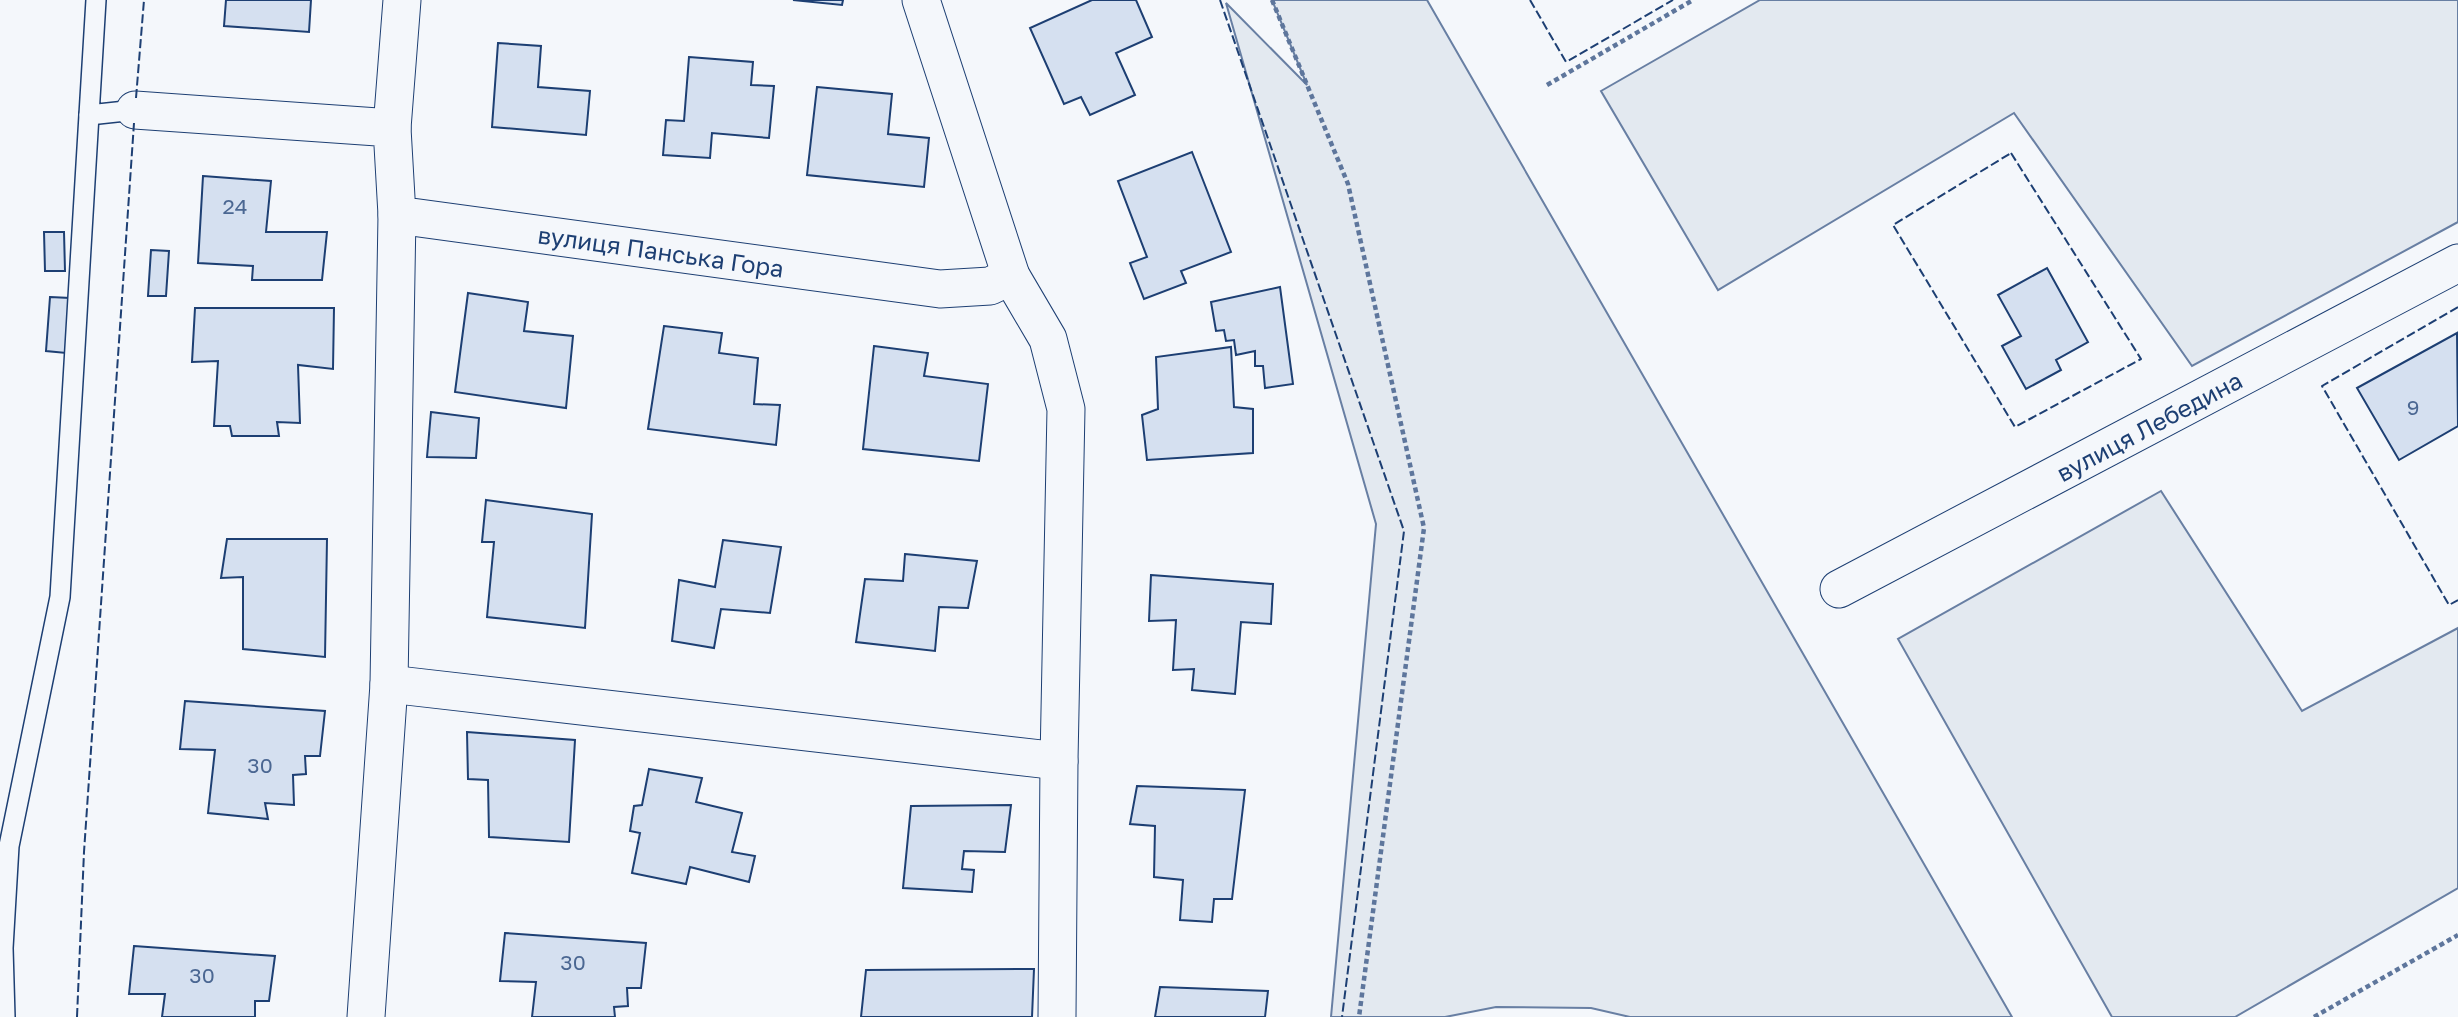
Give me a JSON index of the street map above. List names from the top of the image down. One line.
{"streets":{"street":["вулиця Панська Гора","вулиця Лебедина"]},"house_numbers":["24","9","30","30","30"]}
